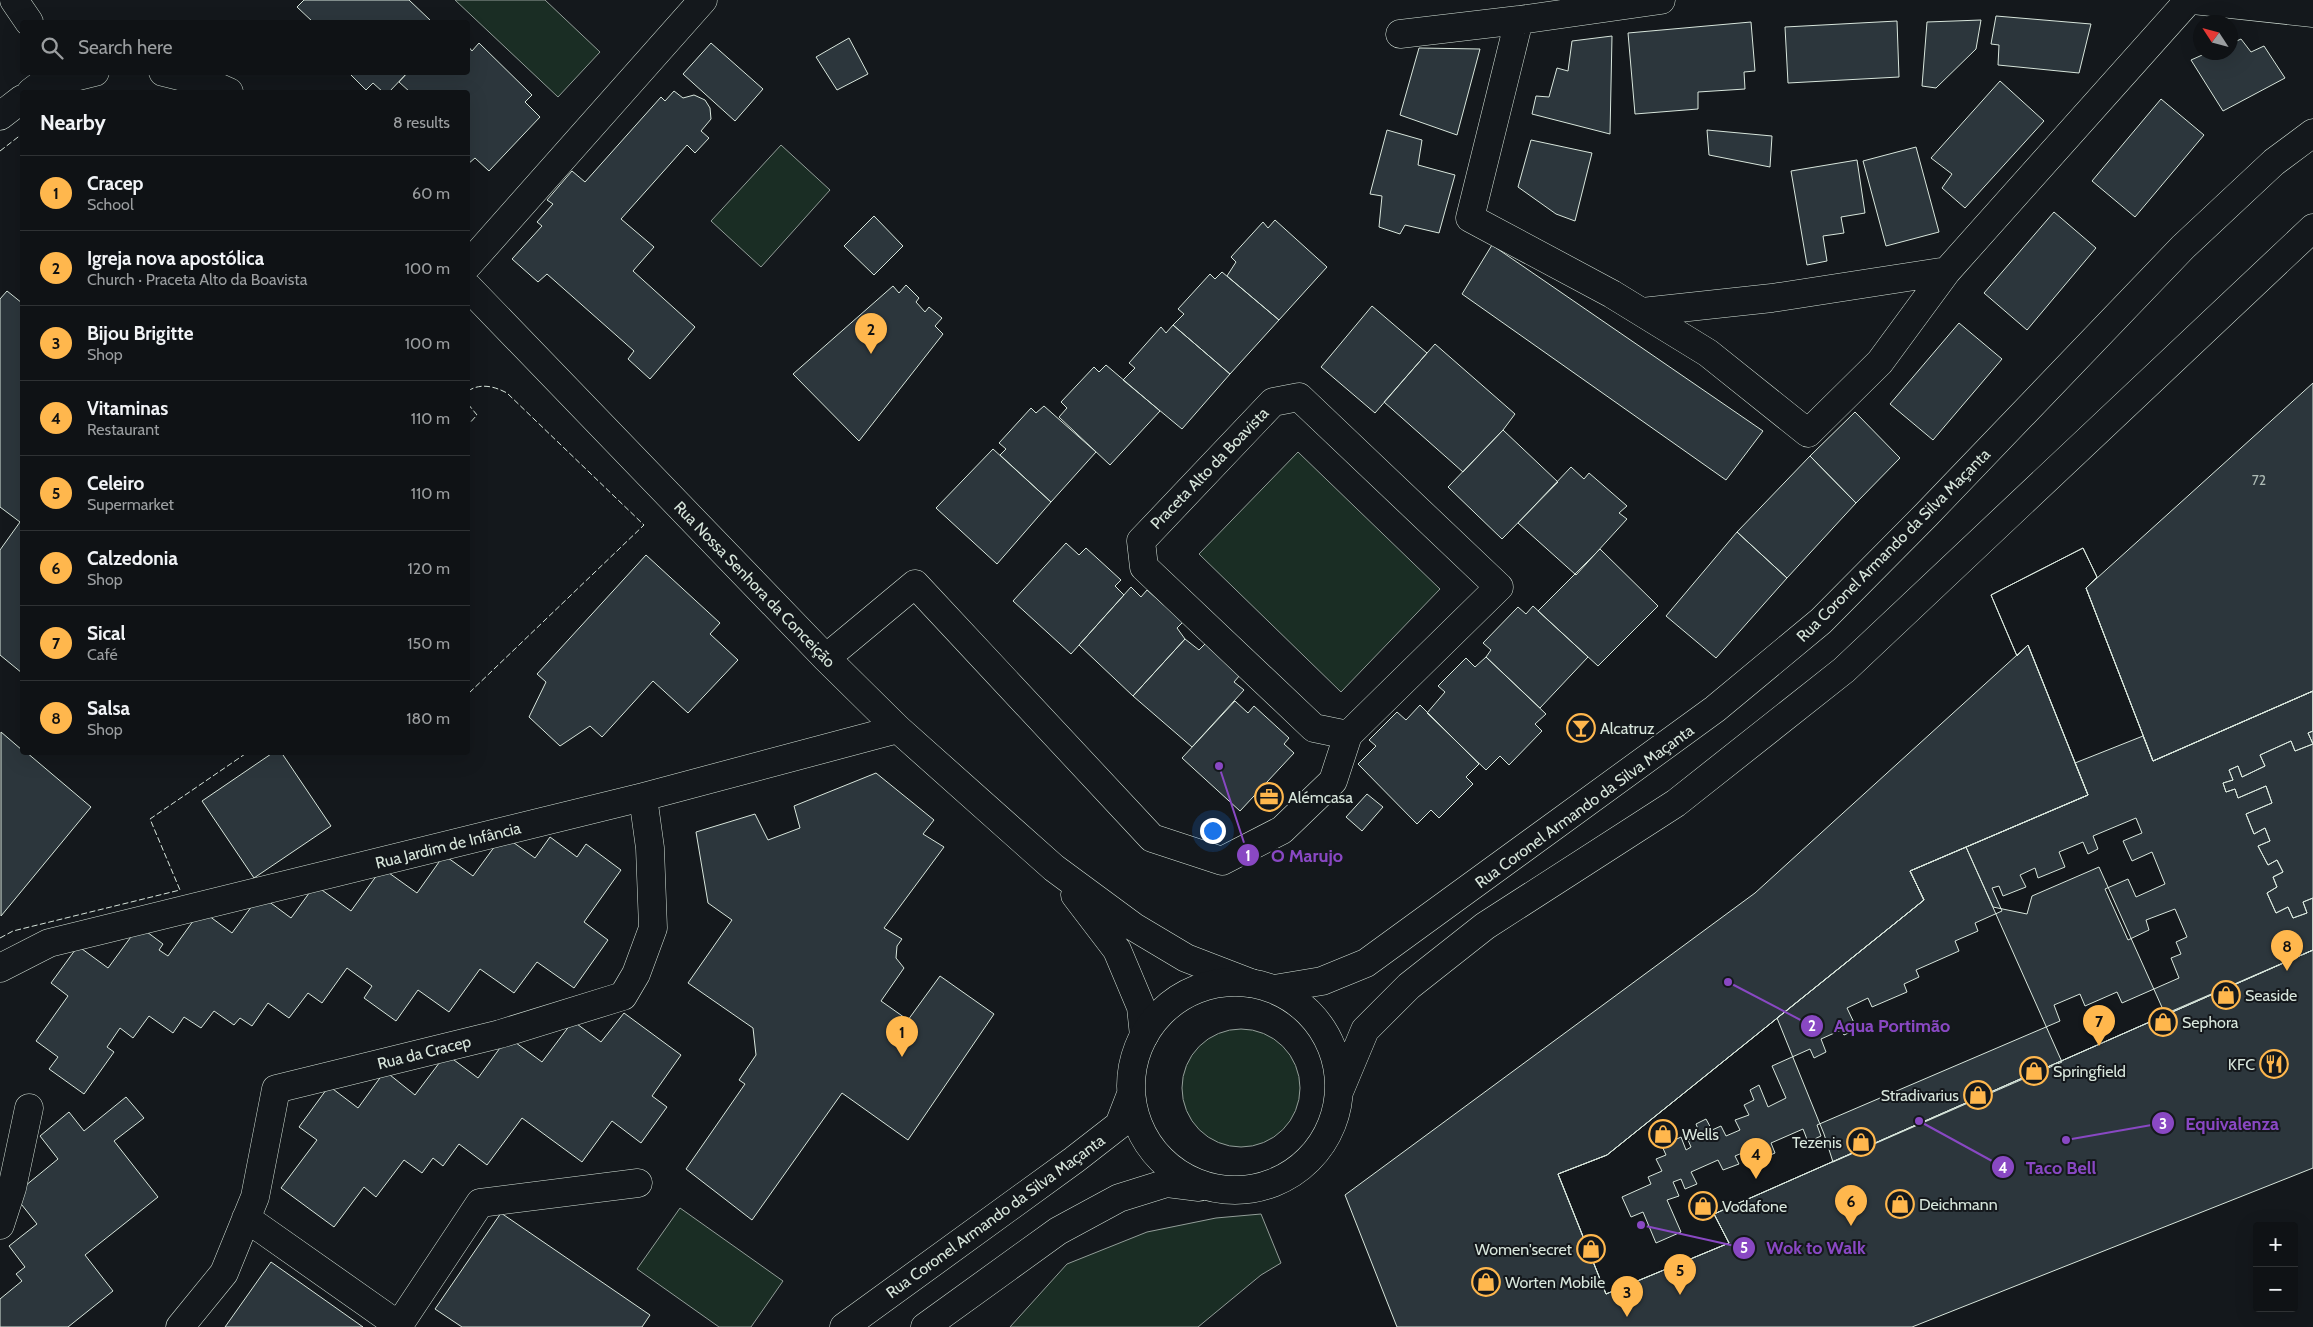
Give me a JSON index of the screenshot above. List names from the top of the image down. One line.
{"streets":{"street":["Praceta Alto da Boavista","Rua Coronel Armando da Silva Maçanta","Rua Nossa Senhora da Conceição","Rua Jardim de Infância","Rua da Cracep"]},"crossings":[["Praceta Alto da Boavista","Rua Nossa Senhora da Conceição"],["Rua Nossa Senhora da Conceição","Rua Jardim de Infância"],["Rua Jardim de Infância","Rua da Cracep"]],"places":{"bar":["Alcatruz"],"other":["O Marujo","Aqua Portimão","Taco Bell","Equivalenza","Wok to Walk"],"office":["Alémcasa"],"shop":["Seaside","Sephora","Springfield","Stradivarius","Wells","Tezenis","Deichmann","Vodafone","Women'secret","Worten Mobile"],"restaurant":["KFC"]},"house_numbers":["72"],"north":"top left","page":{"search":"Search here","heading":["Nearby","8 results"],"list":[{"mark":"1","name":"Cracep","note":"School","value":"60 m"},{"mark":"2","name":"Igreja nova apostólica","note":"Church · Praceta Alto da Boavista","value":"100 m"},{"mark":"3","name":"Bijou Brigitte","note":"Shop","value":"100 m"},{"mark":"4","name":"Vitaminas","note":"Restaurant","value":"110 m"},{"mark":"5","name":"Celeiro","note":"Supermarket","value":"110 m"},{"mark":"6","name":"Calzedonia","note":"Shop","value":"120 m"},{"mark":"7","name":"Sical","note":"Café","value":"150 m"},{"mark":"8","name":"Salsa","note":"Shop","value":"180 m"}],"pins":["2","8","7","1","4","6","5","3"],"map_buttons":["+","−"]}}
